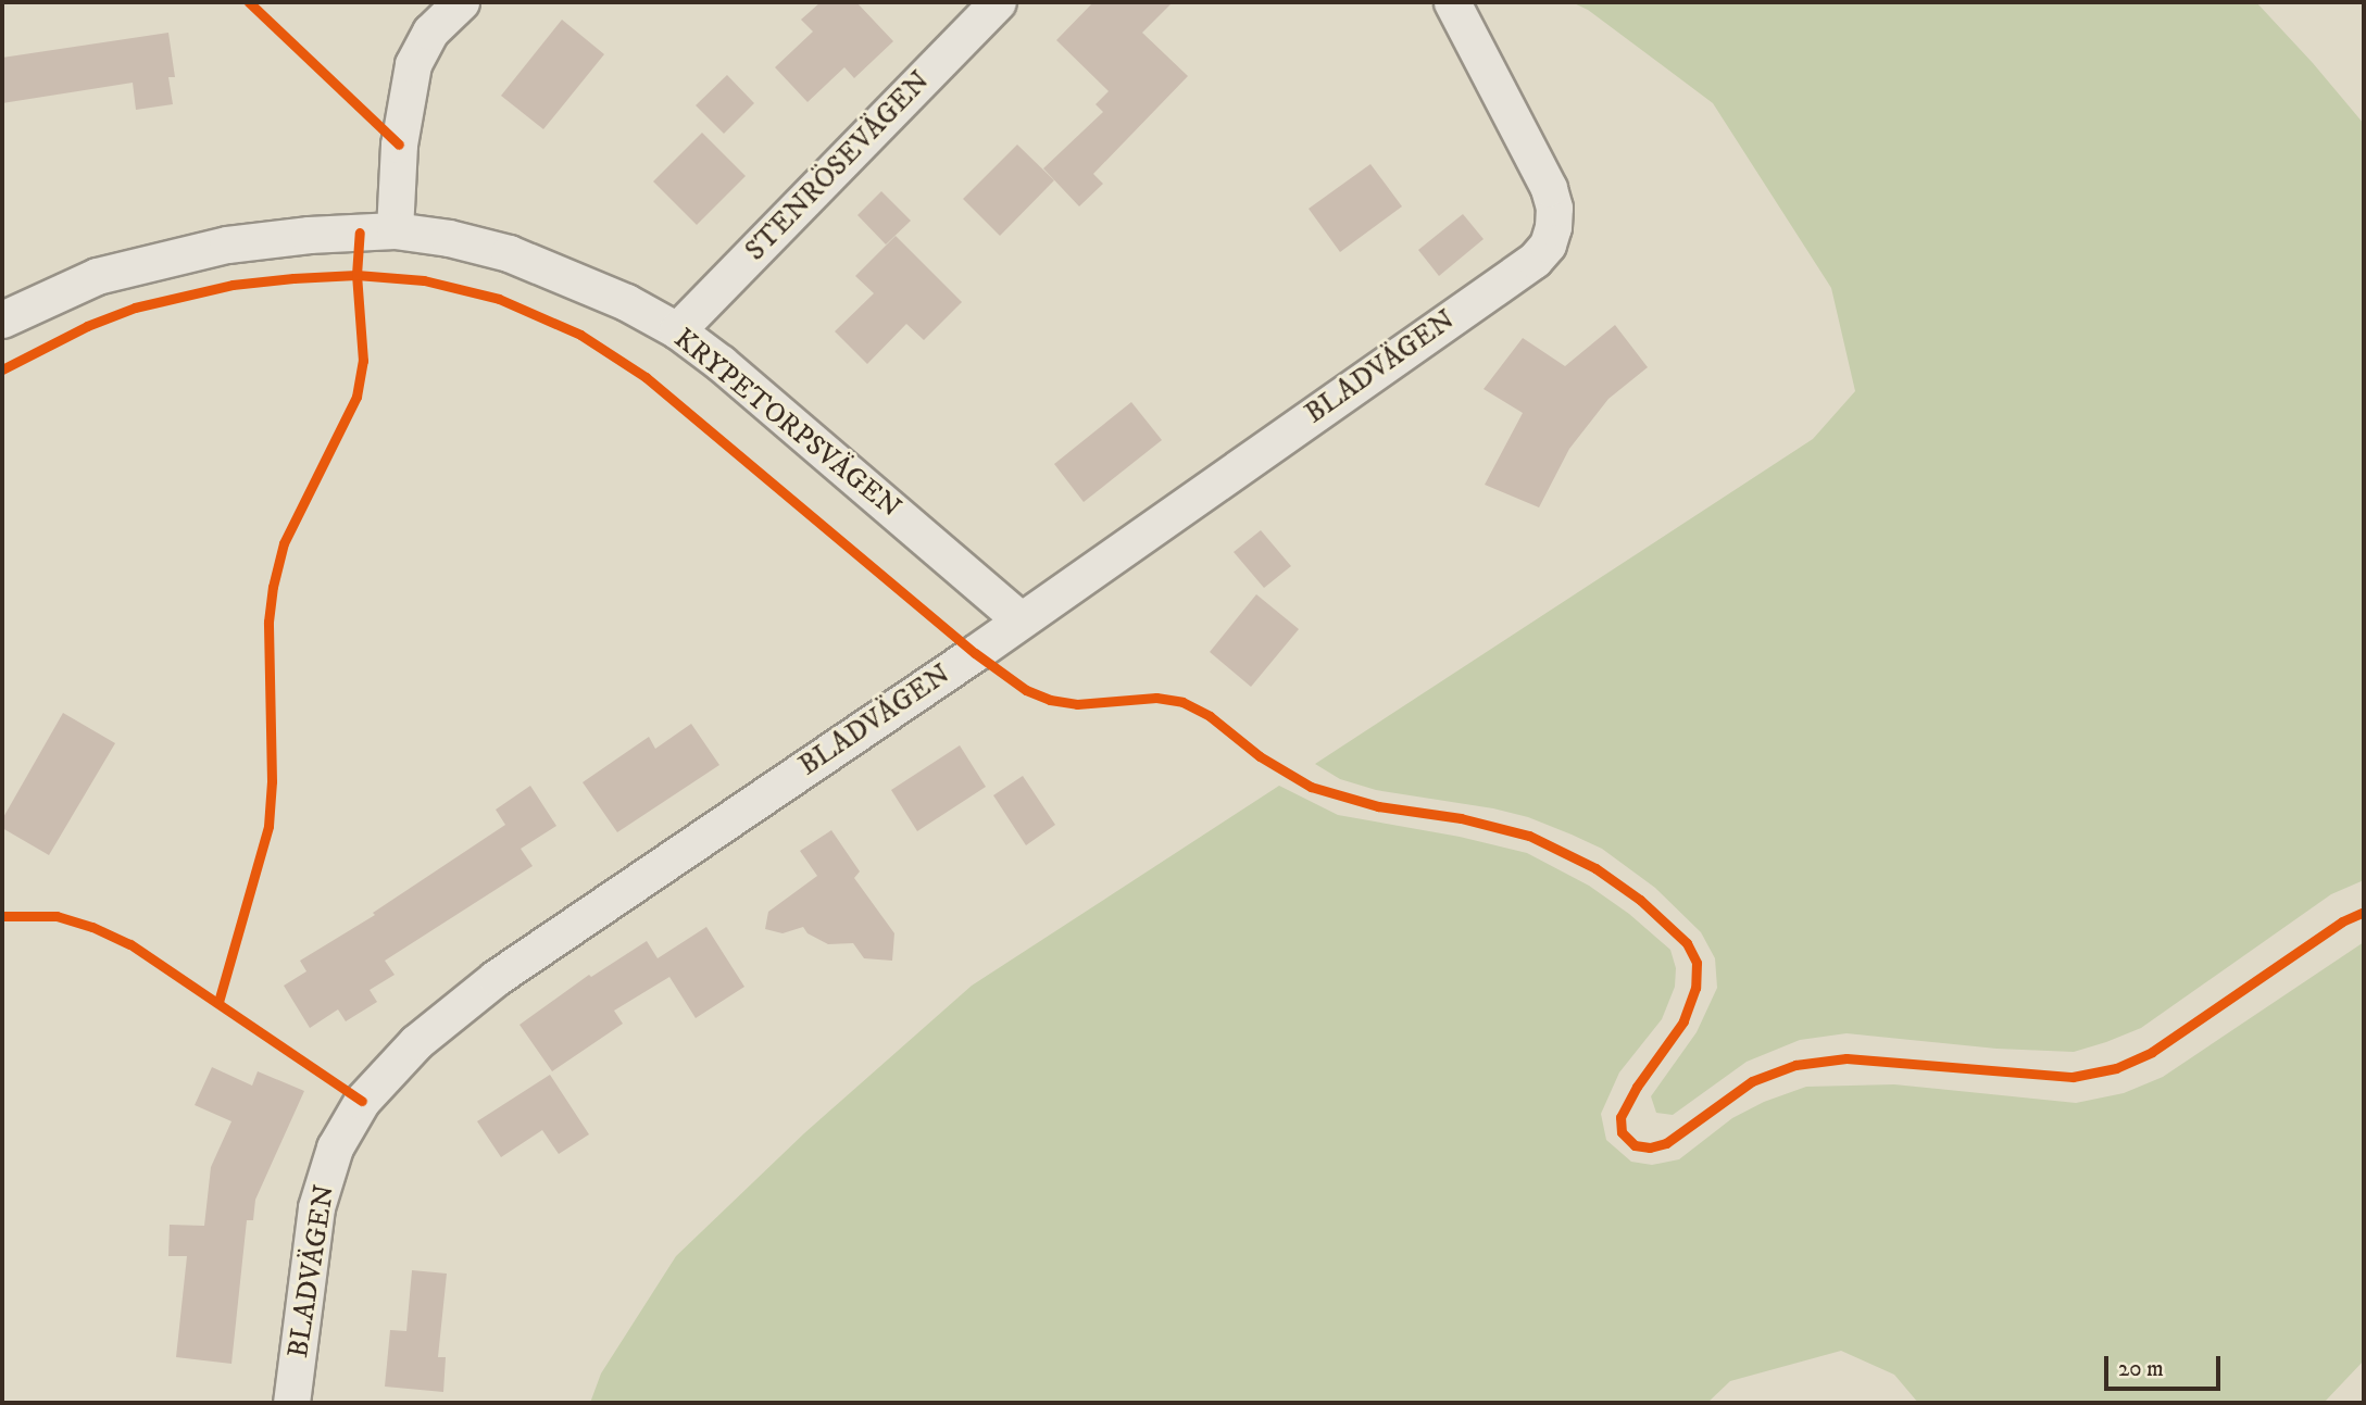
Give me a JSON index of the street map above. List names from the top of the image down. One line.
{"streets":{"street":["STENRÖSEVÄGEN","BLADVÄGEN","KRYPETORPSVÄGEN"]},"crossings":[["STENRÖSEVÄGEN","KRYPETORPSVÄGEN"],["BLADVÄGEN","KRYPETORPSVÄGEN"]],"scale_bar":"20 m"}
